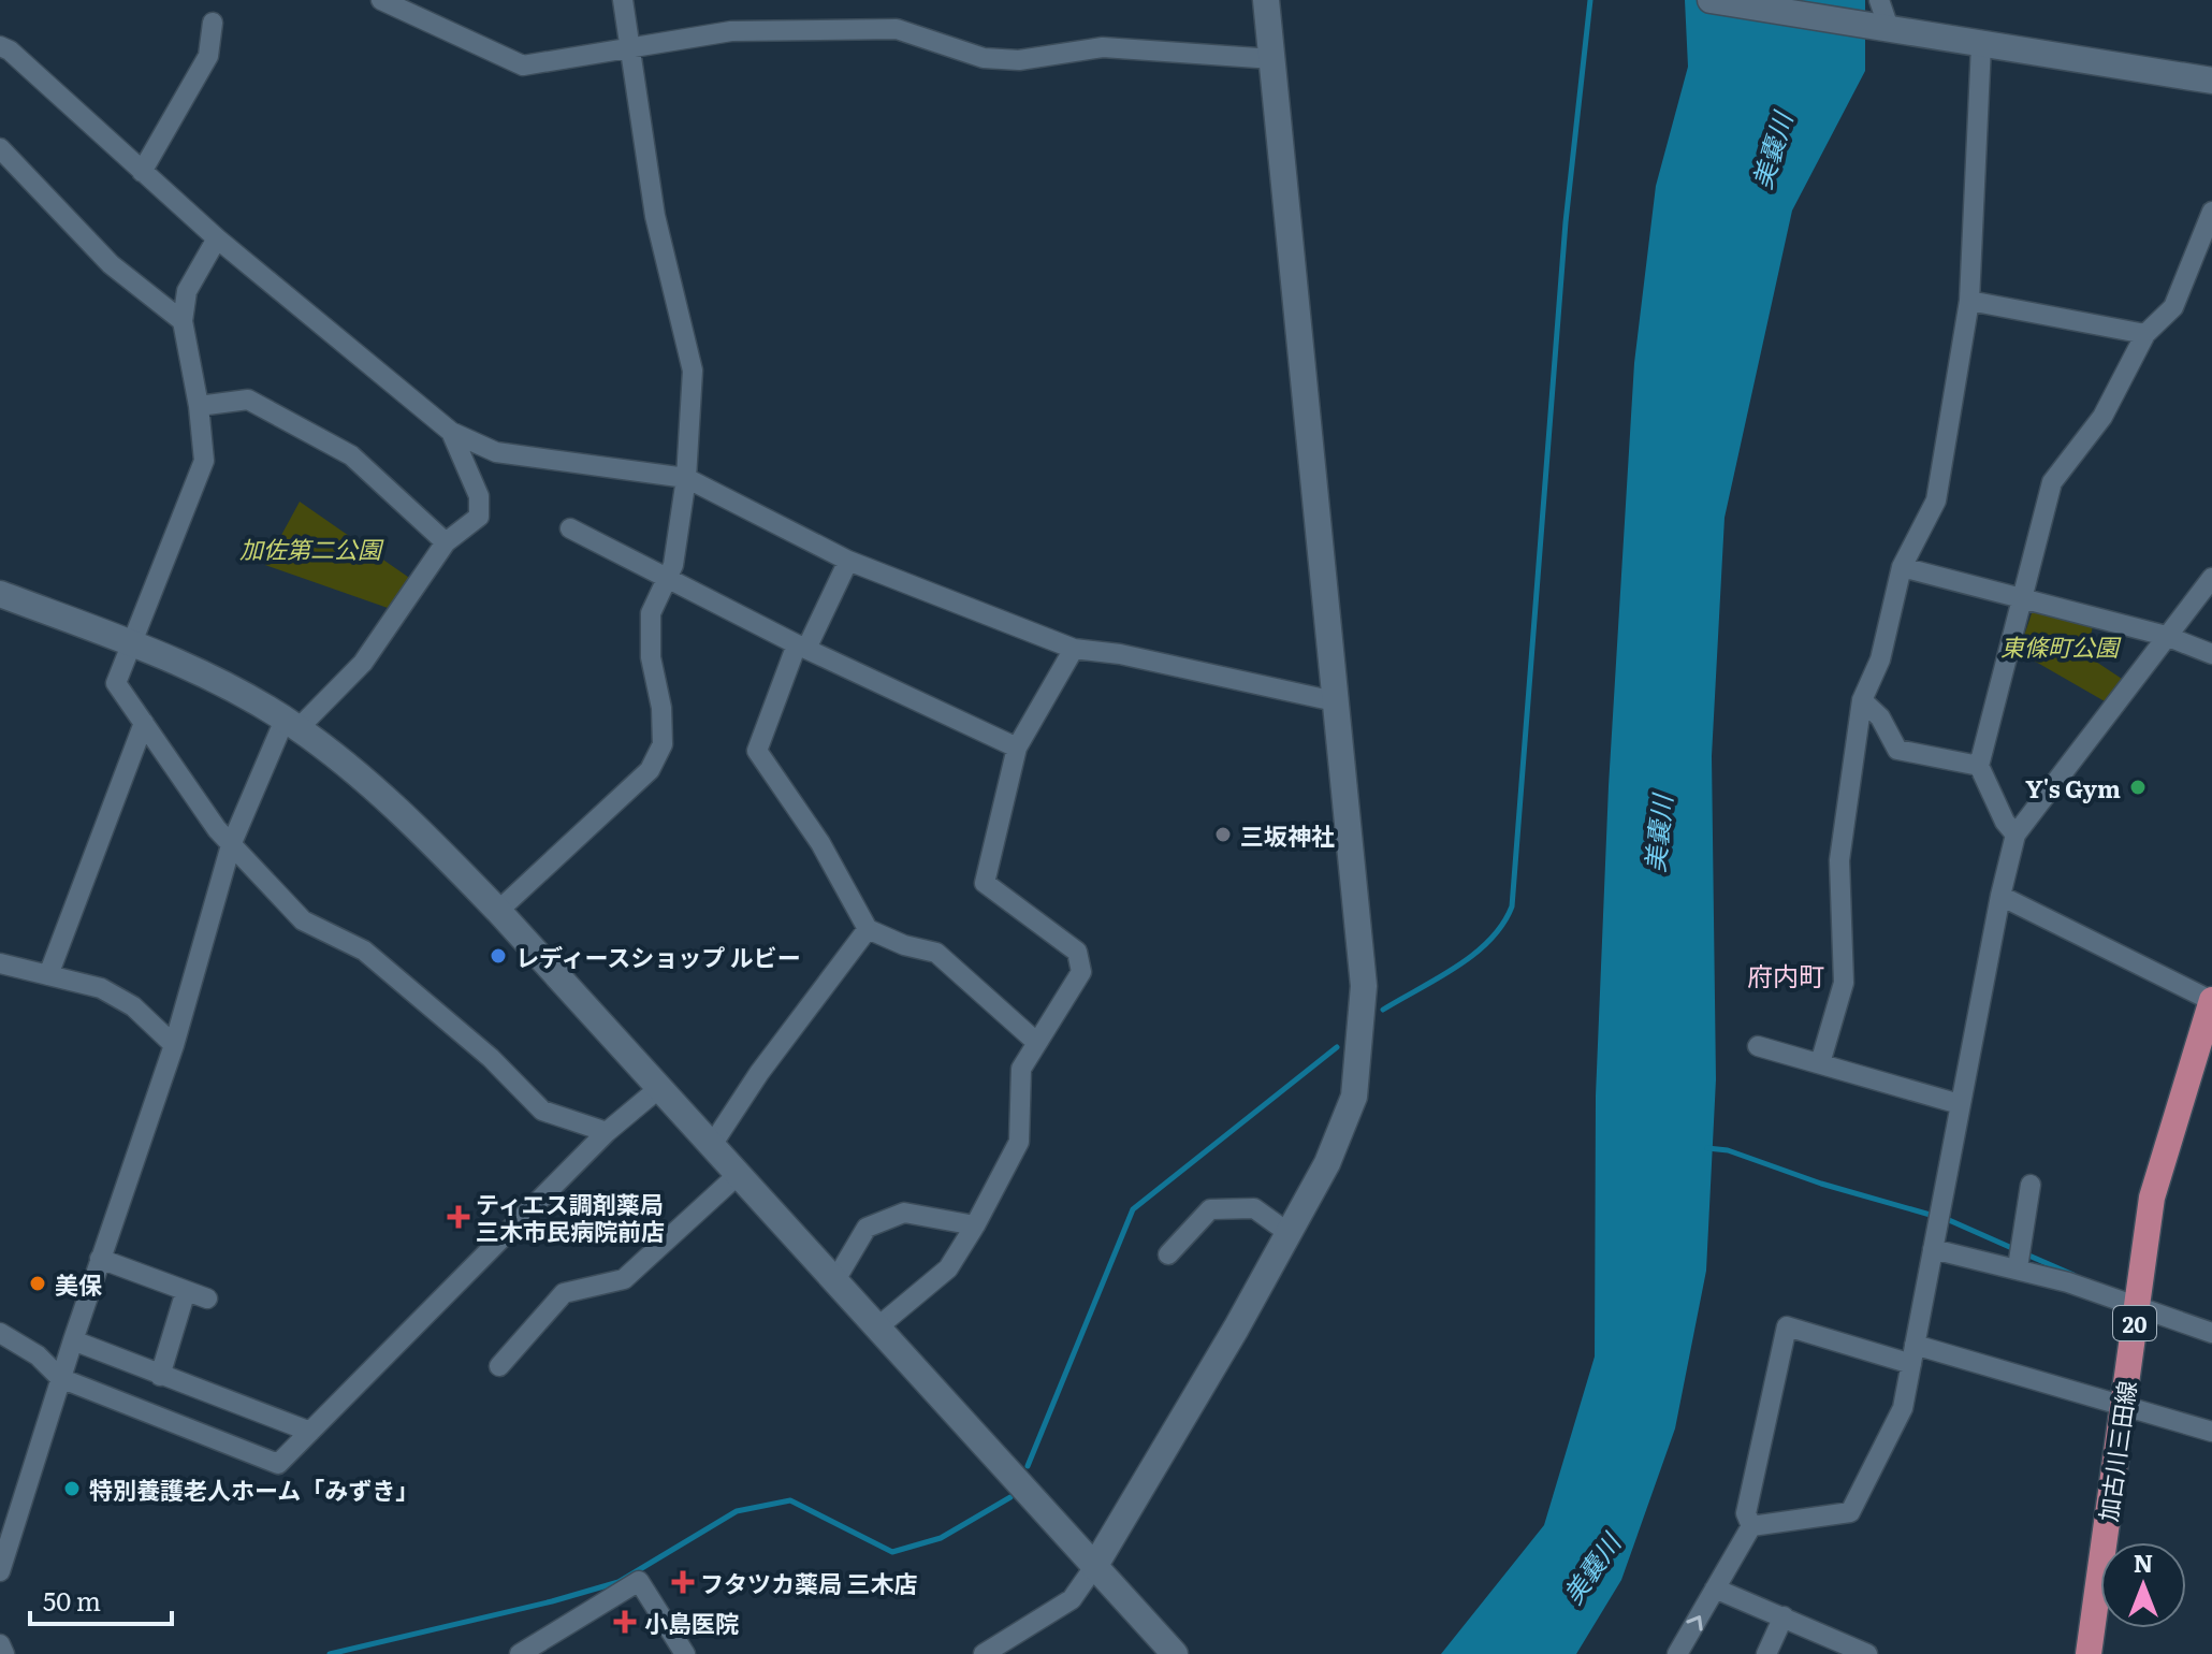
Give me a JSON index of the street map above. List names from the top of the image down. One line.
{"streets":{"main road":["20","加古川三田線"]},"districts":["府内町"],"water":["美嚢川"],"parks":["加佐第二公園","東條町公園"],"places":{"other":["Y's Gym","三坂神社","レディースショップ ルビー","美保","特別養護老人ホーム「みずき」"],"health":["ティエス調剤薬局 三木市民病院前店","フタツカ薬局 三木店","小島医院"]},"scale_bar":"50 m","north":"top"}
